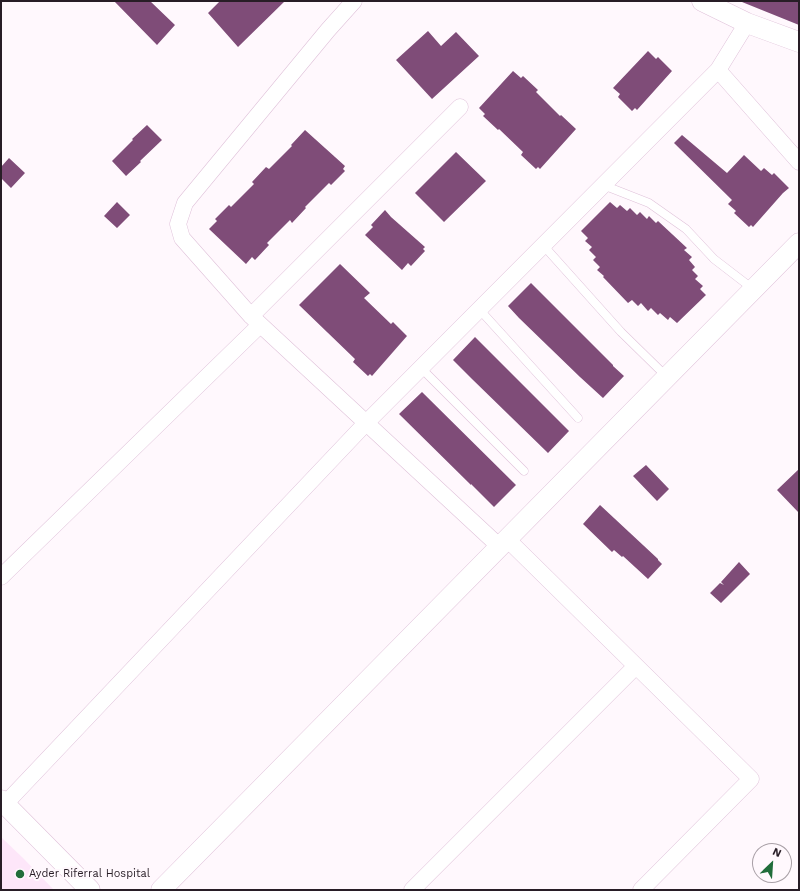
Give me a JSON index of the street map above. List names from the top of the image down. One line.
{"places":["Ayder Riferral Hospital"],"north":"top right"}
